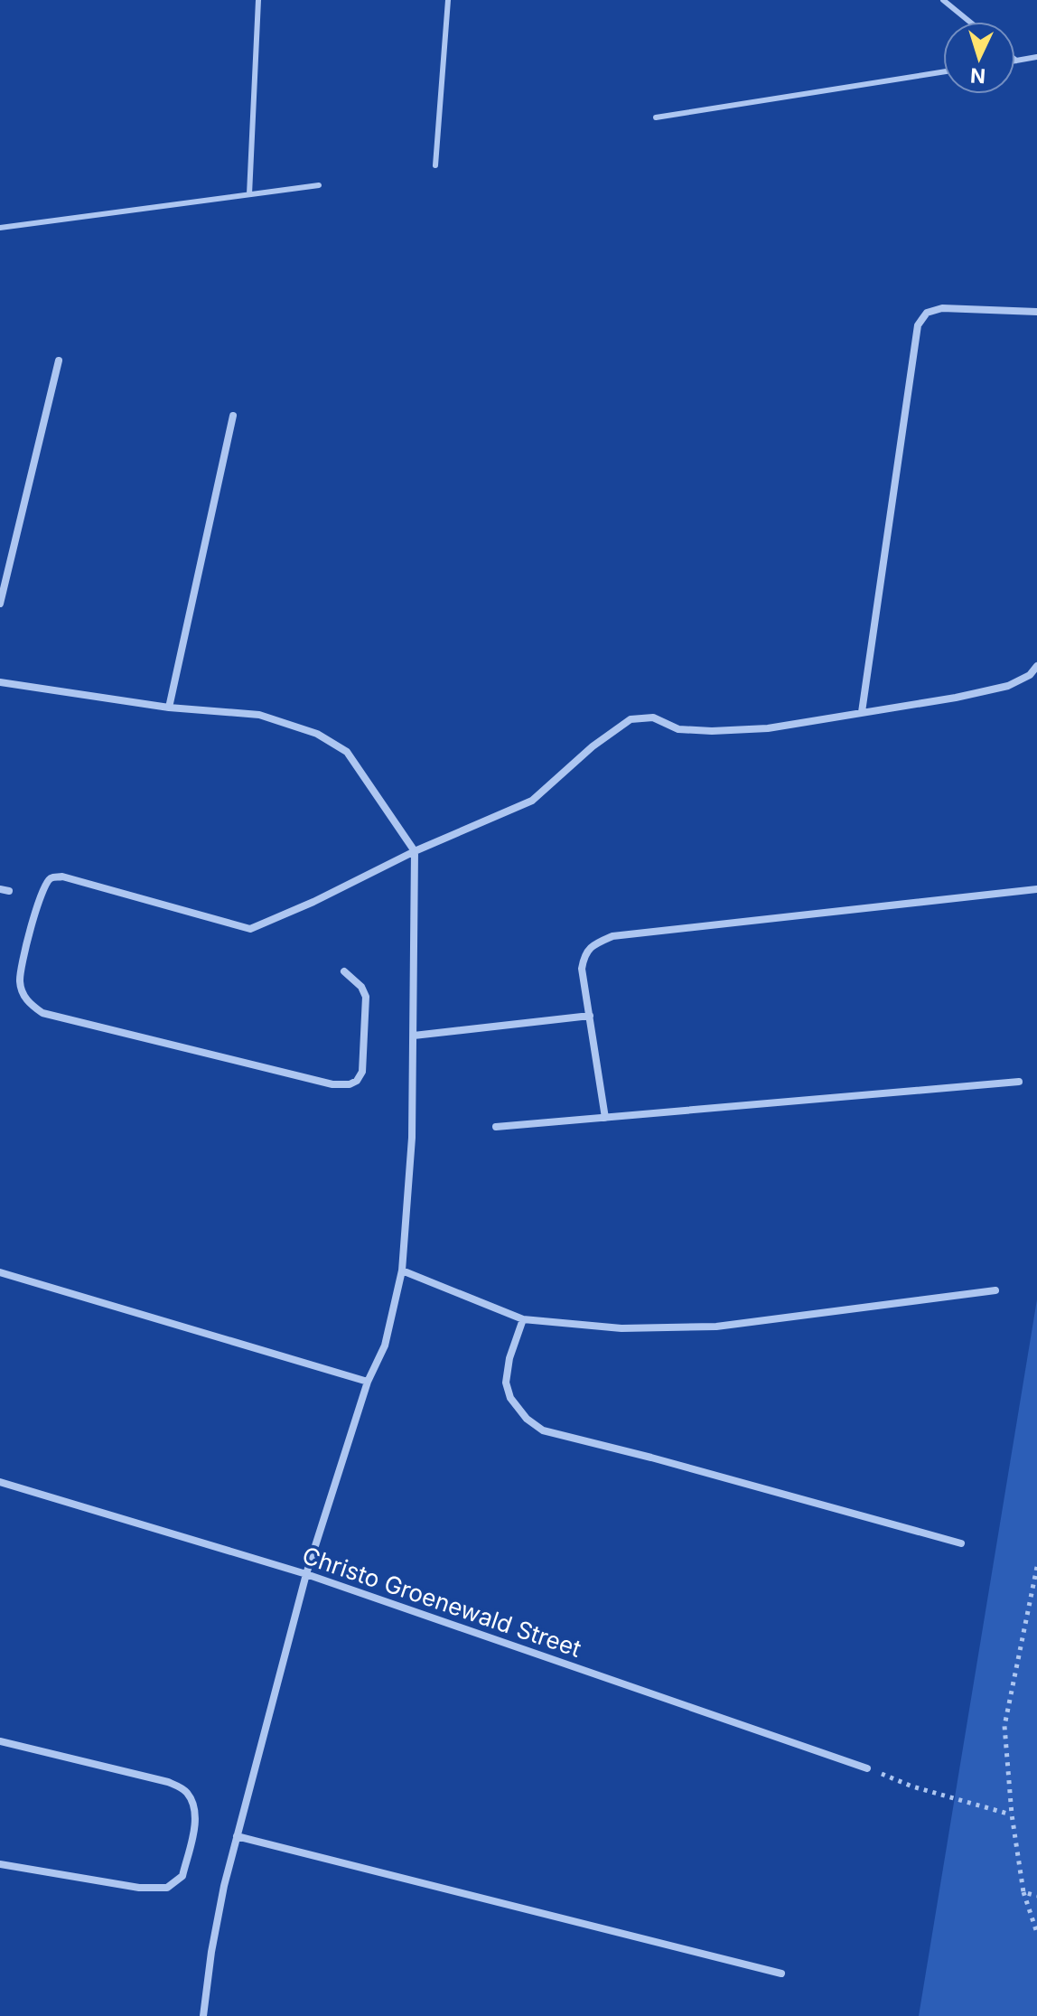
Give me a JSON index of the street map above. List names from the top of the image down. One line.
{"streets":{"street":["Christo Groenewald Street"]},"north":"bottom"}
